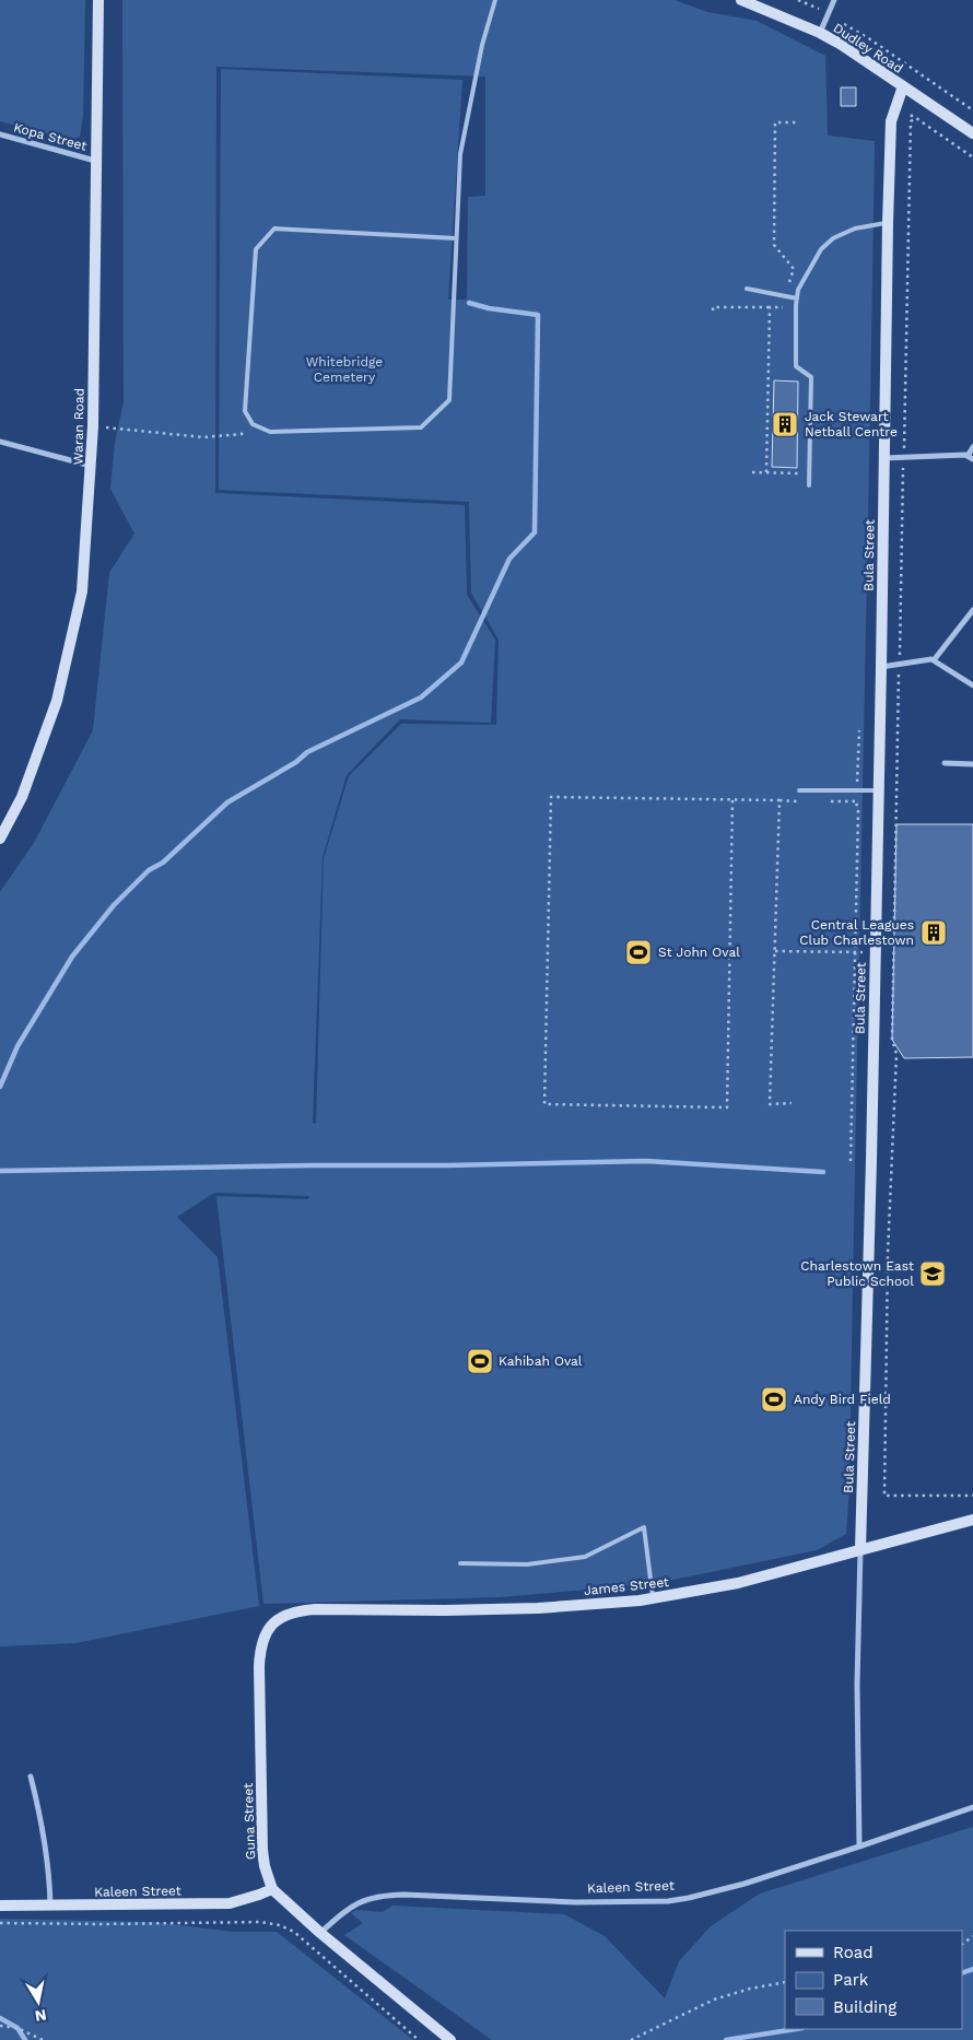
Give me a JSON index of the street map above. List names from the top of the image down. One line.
{"streets":{"street":["Dudley Road","Kopa Street","Waran Road","Bula Street","James Street","Guna Street","Kaleen Street"]},"crossings":[["Dudley Road","Bula Street"],["Kopa Street","Waran Road"],["Bula Street","James Street"],["Bula Street","Kaleen Street"],["James Street","Guna Street"],["Guna Street","Kaleen Street"]],"parks":["Whitebridge Cemetery"],"places":{"building":["Jack Stewart Netball Centre","Central Leagues Club Charlestown"],"sports":["St John Oval","Kahibah Oval","Andy Bird Field"],"school or university":["Charlestown East Public School"]},"legend":["Road","Park","Building"],"north":"bottom"}
